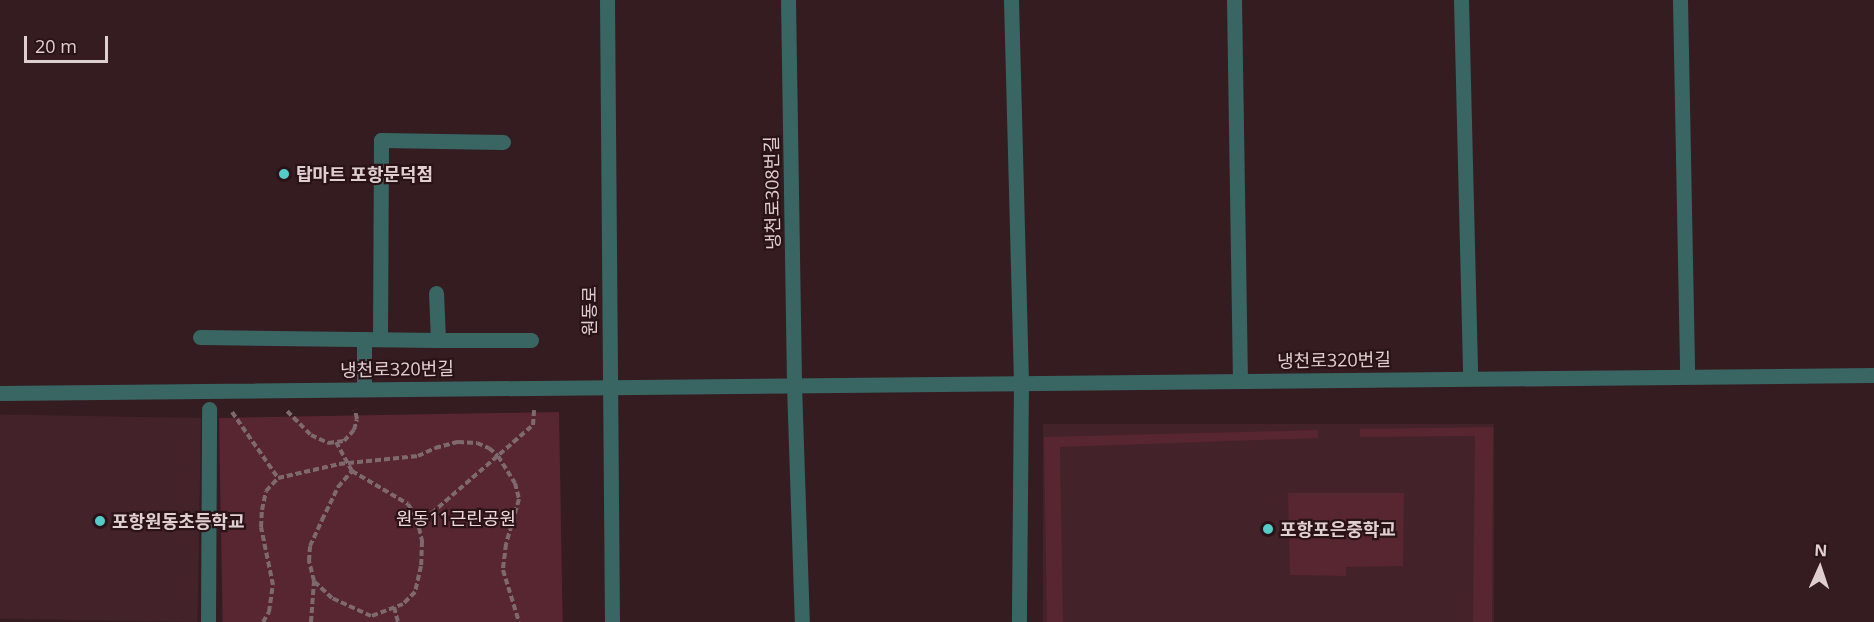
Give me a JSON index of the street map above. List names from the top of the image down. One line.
{"streets":{"street":["냉천로308번길","원동로","냉천로320번길"]},"crossings":[["냉천로308번길","냉천로320번길"],["원동로","냉천로320번길"]],"parks":["원동11근린공원"],"places":["탑마트 포항문덕점","포항원동초등학교","포항포은중학교"],"scale_bar":"20 m","north":"top"}
